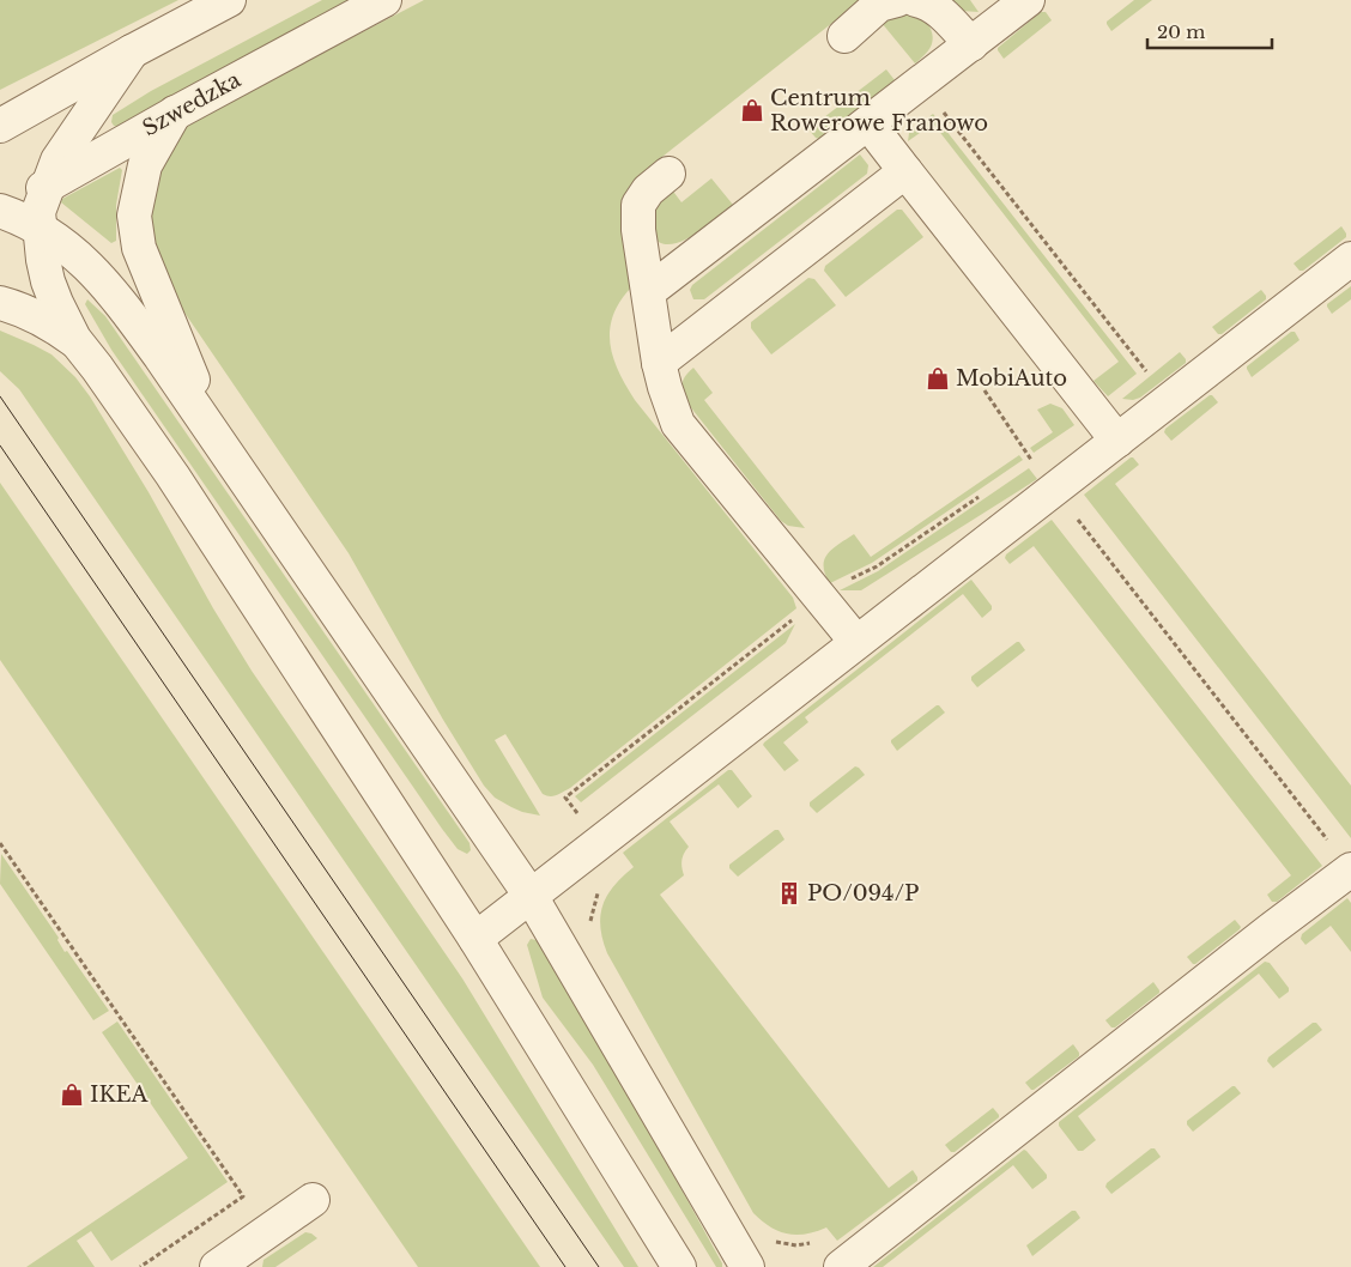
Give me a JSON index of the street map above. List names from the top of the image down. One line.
{"streets":{"street":["Szwedzka"]},"places":{"shop":["Centrum Rowerowe Franowo","MobiAuto","IKEA"],"building":["PO/094/P"]},"scale_bar":"20 m"}
